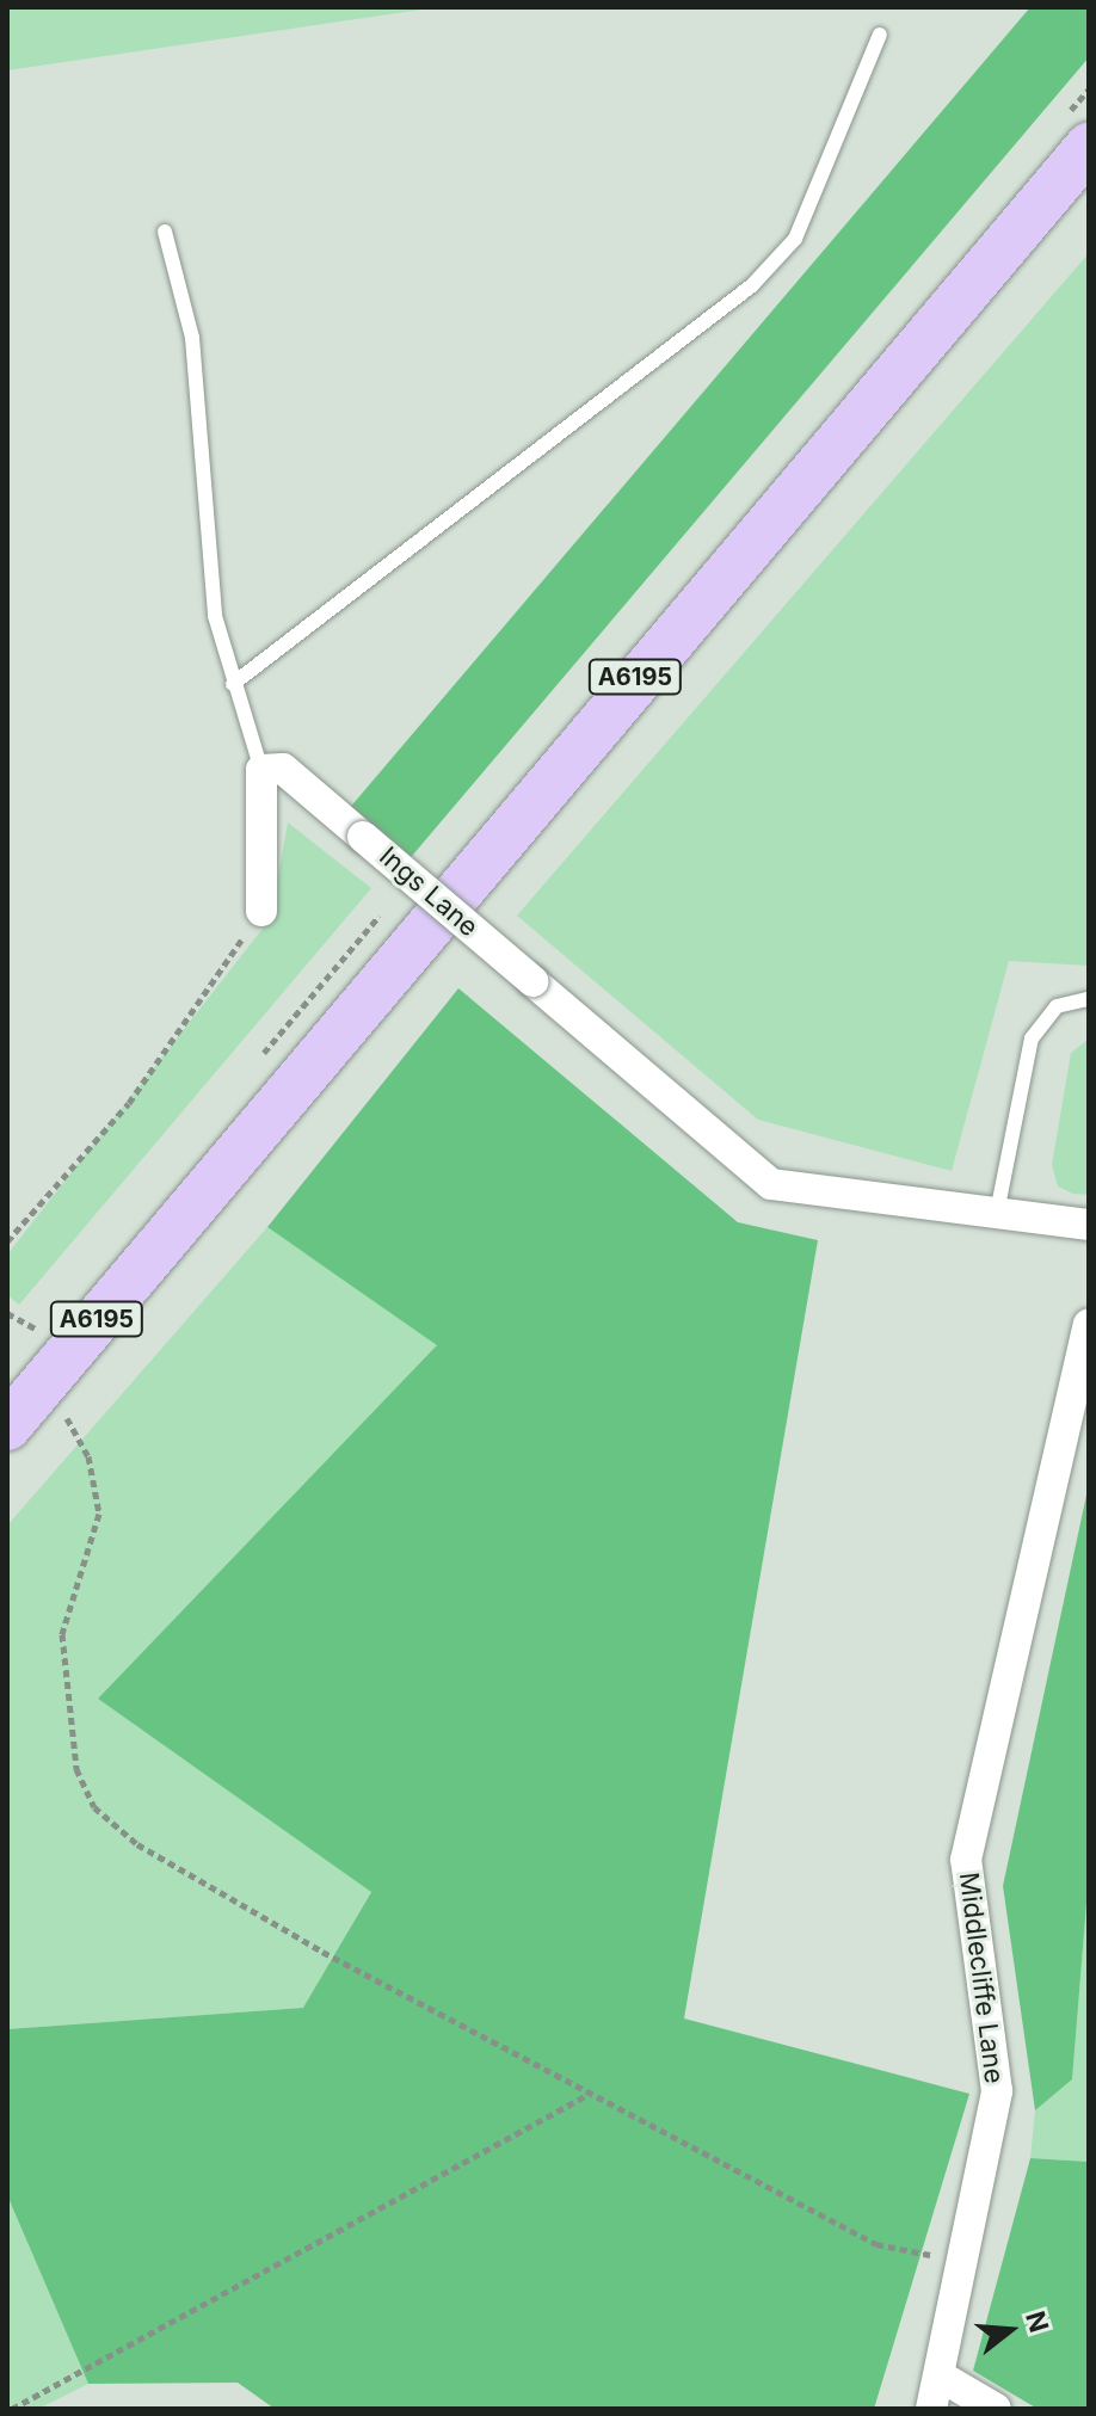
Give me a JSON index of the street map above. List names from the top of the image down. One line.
{"streets":{"main road":["A6195"],"street":["Ings Lane","Middlecliffe Lane"]},"north":"right"}
